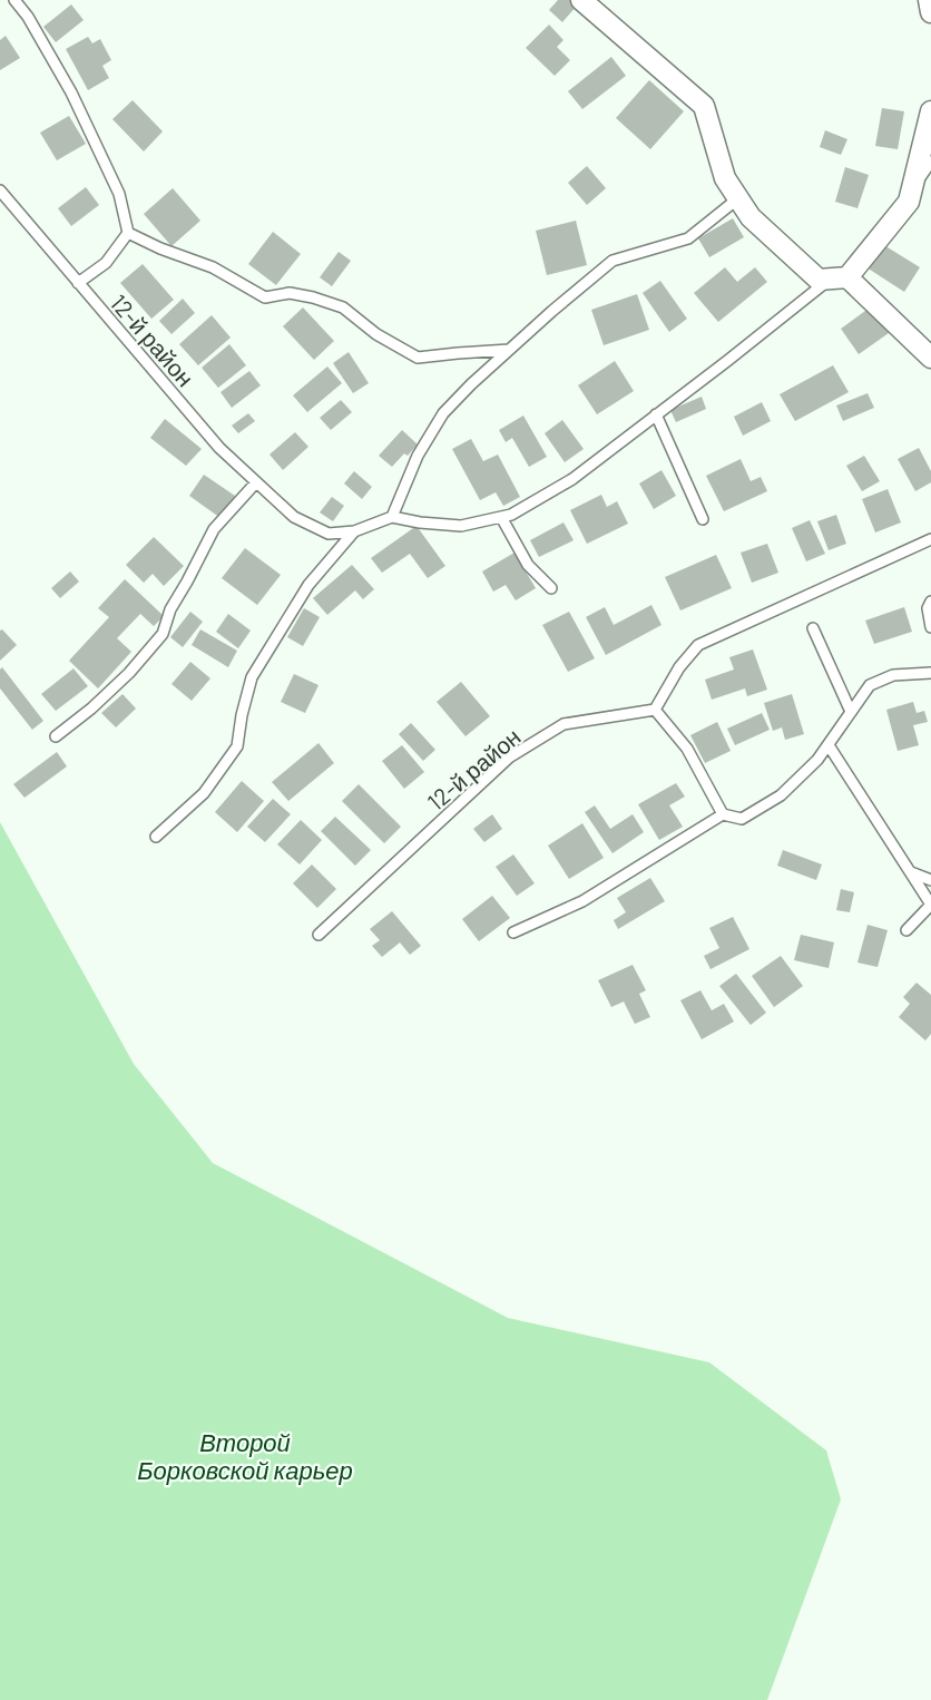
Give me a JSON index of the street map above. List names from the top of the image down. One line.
{"streets":{"lane":["12-й район"]},"water":["Второй Борковской карьер"]}
